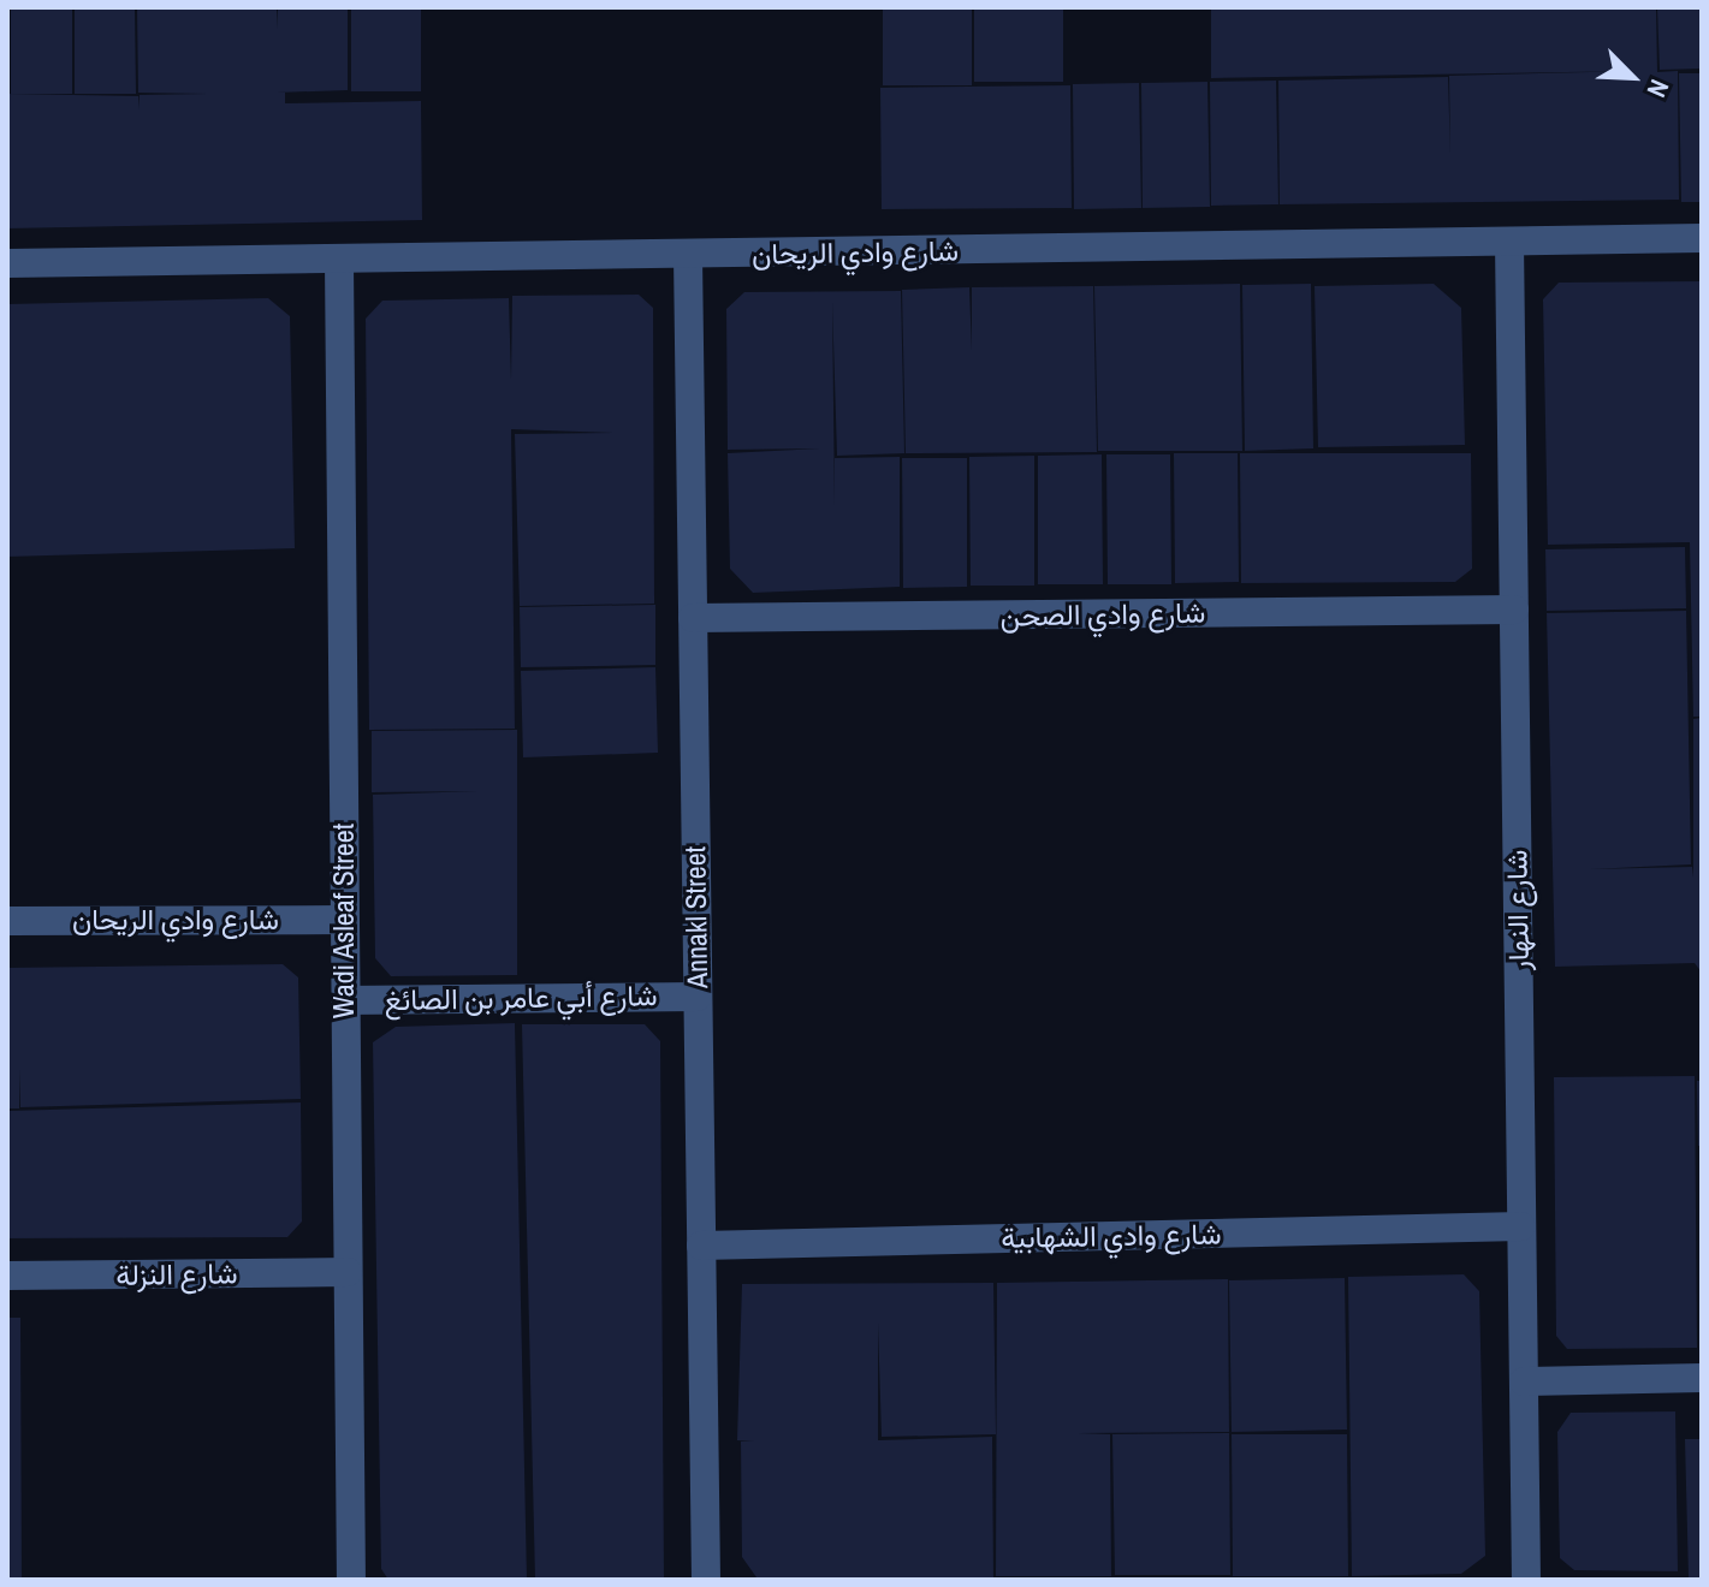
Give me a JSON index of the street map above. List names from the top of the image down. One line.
{"streets":{"street":["شارع وادي الريحان","شارع وادي الصحن","شارع النهار","Annakl Street","Wadi Asleaf Street","شارع أبي عامر بن الصائغ","شارع وادي الشهابية","شارع النزلة"]},"crossings":[["شارع وادي الريحان","شارع النهار"],["شارع وادي الريحان","Annakl Street"],["شارع وادي الريحان","Wadi Asleaf Street"],["شارع وادي الصحن","شارع النهار"],["شارع وادي الصحن","Annakl Street"],["شارع النهار","شارع وادي الشهابية"],["Annakl Street","شارع أبي عامر بن الصائغ"],["Annakl Street","شارع وادي الشهابية"],["Wadi Asleaf Street","شارع أبي عامر بن الصائغ"],["Wadi Asleaf Street","شارع النزلة"]],"north":"bottom right"}
